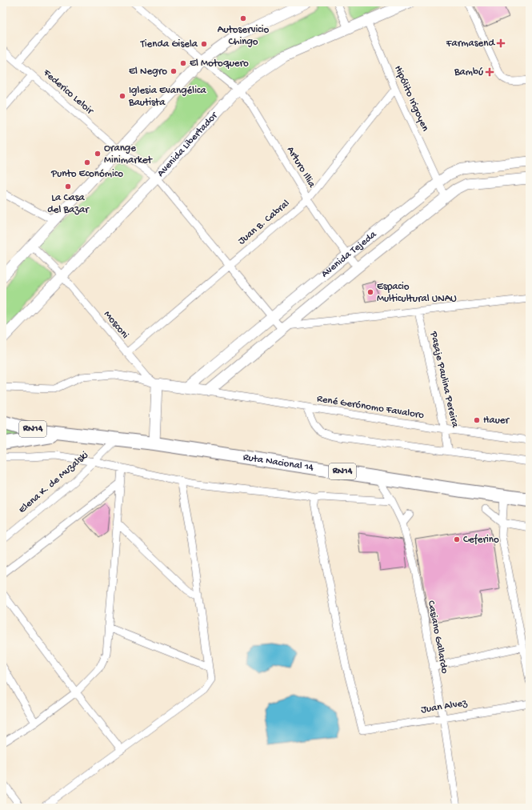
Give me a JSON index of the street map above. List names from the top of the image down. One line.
{"streets":{"highway":["RN14","Ruta Nacional 14"],"main road":["Avenida Libertador","Avenida Tejeda"],"street":["Federico Leloir","Hipólito Irigoyen","Arturo Illia","Juan B. Cabral","Mosconi","Pasaje Paulina Pereira","René Gerónomo Favaloro","Elena K. de Muzalski","Casiano Gallardo","Juan Alvez"]},"crossings":[["Federico Leloir","Avenida Libertador"],["Federico Leloir","Juan B. Cabral"],["Federico Leloir","Avenida Tejeda"],["Hipólito Irigoyen","Avenida Libertador"],["Hipólito Irigoyen","Juan B. Cabral"],["Hipólito Irigoyen","Avenida Tejeda"],["Avenida Libertador","Arturo Illia"],["Avenida Libertador","Mosconi"],["Arturo Illia","Juan B. Cabral"],["Arturo Illia","Avenida Tejeda"],["Juan B. Cabral","Mosconi"],["Avenida Tejeda","René Gerónomo Favaloro"],["Pasaje Paulina Pereira","René Gerónomo Favaloro"],["Ruta Nacional 14","Elena K. de Muzalski"],["Ruta Nacional 14","Casiano Gallardo"],["Casiano Gallardo","Juan Alvez"]],"places":{"other":["Autoservicio Chingo","Tienda Gisela","El Motoquero","El Negro","Iglesia Evangélica Bautista","Orange Minimarket","Punto Económico","La Casa del Bazar","Espacio Multicultural UNAU","Hauer","Ceferino"],"health":["Farmasend","Bambú"]}}
